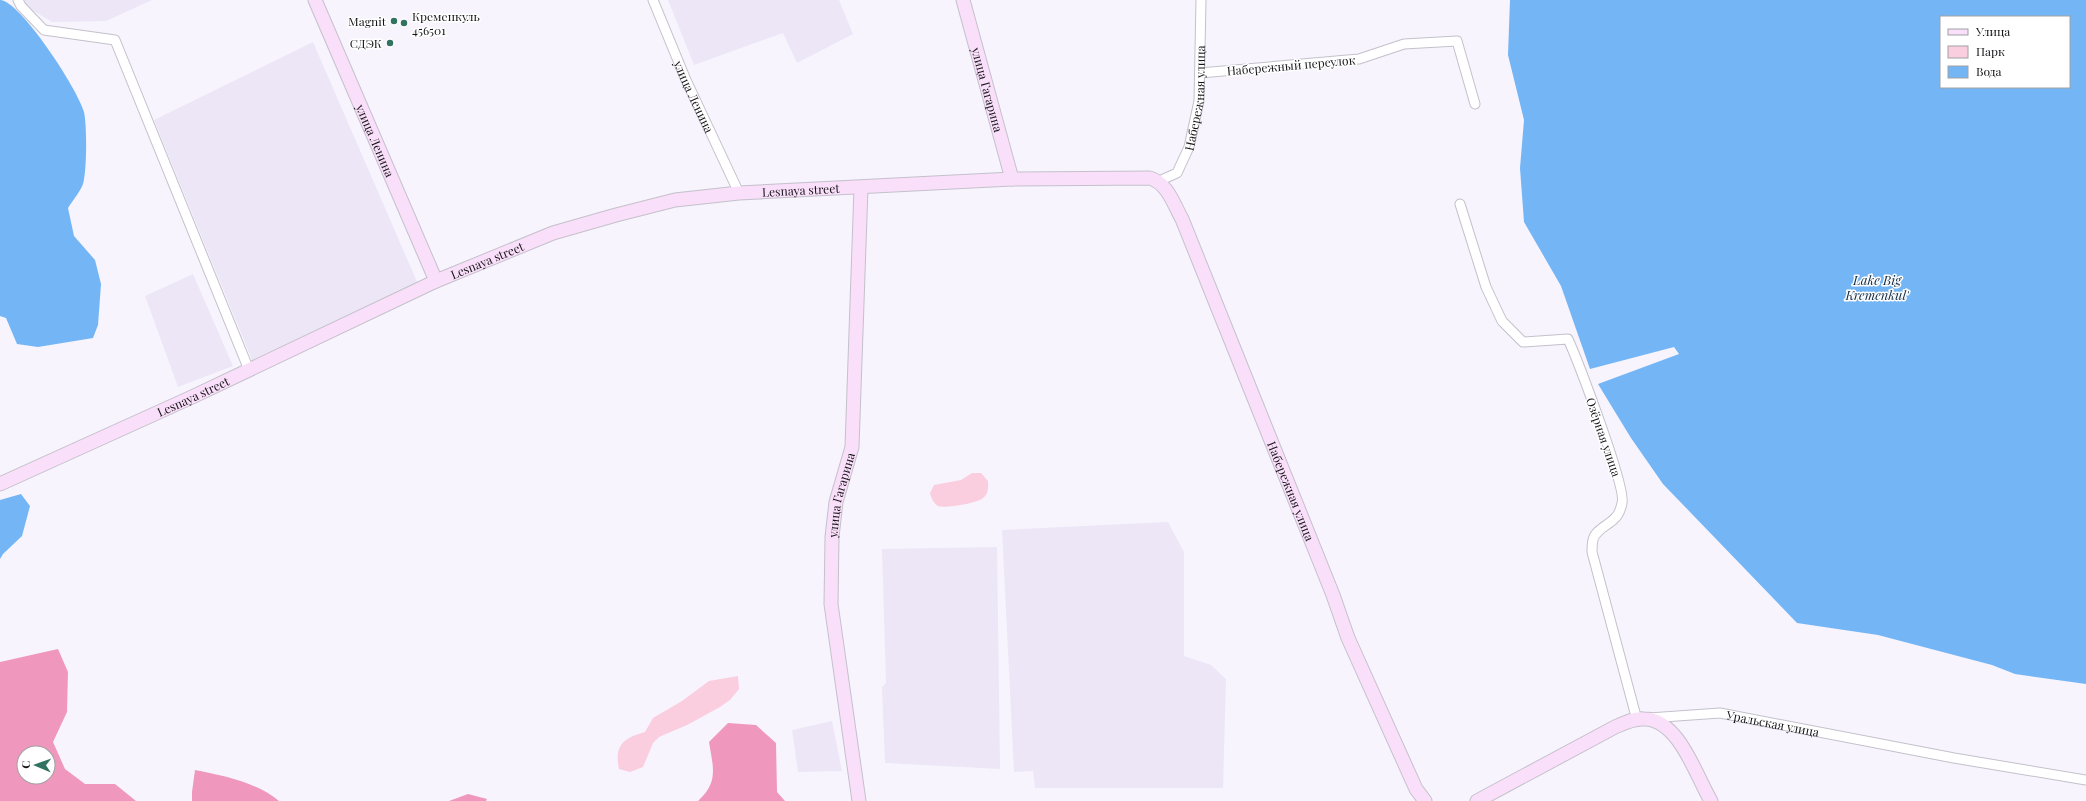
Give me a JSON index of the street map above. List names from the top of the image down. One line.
{"streets":{"street":["Набережный переулок","улица Гагарина","улица Ленина","Набережная улица","Lesnaya street","Озёрная улица","Уральская улица"]},"crossings":[["Набережный переулок","Набережная улица"],["улица Гагарина","Lesnaya street"],["улица Ленина","Lesnaya street"],["Озёрная улица","Уральская улица"]],"water":["Lake Big Kremenkul'"],"places":["Magnit","Кременкуль 456501","СДЭК"],"legend":["Улица","Парк","Вода"],"north":"left"}
